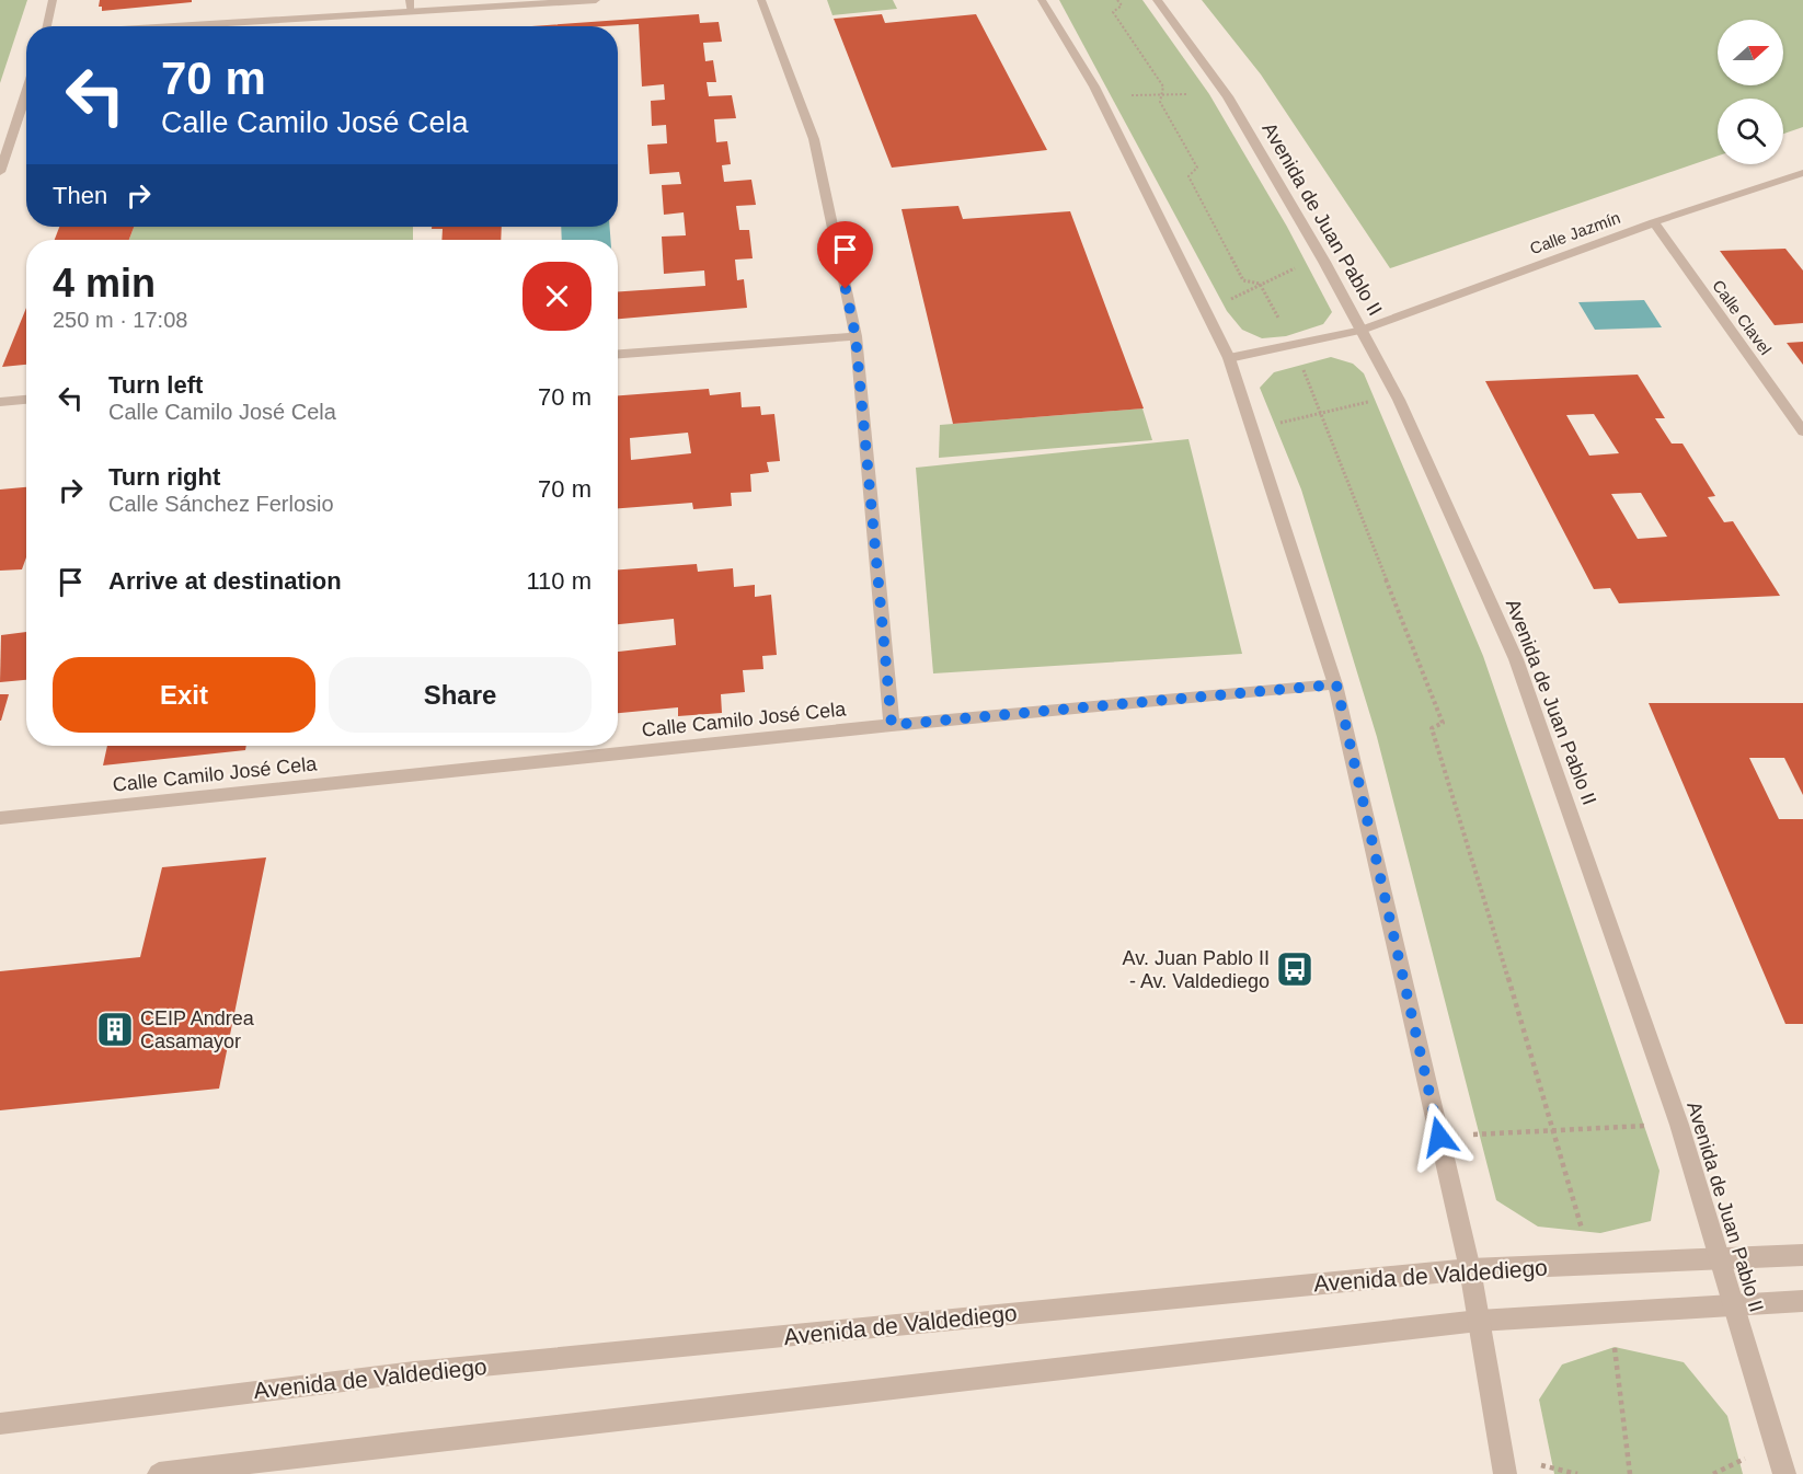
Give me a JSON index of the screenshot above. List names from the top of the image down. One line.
{"streets":{"street":["Avenida de Juan Pablo II","Calle Jazmín","Calle Clavel","Calle Camilo José Cela","Avenida de Valdediego"]},"crossings":[["Avenida de Juan Pablo II","Calle Jazmín"],["Avenida de Juan Pablo II","Avenida de Valdediego"],["Calle Jazmín","Calle Clavel"]],"places":{"bus stop":["Av. Juan Pablo II - Av. Valdediego"],"building":["CEIP Andrea Casamayor"]},"north":"right","page":{"turn":["70 m","Calle Camilo José Cela"],"then":"Then","heading":["4 min","250 m · 17:08"],"list":[{"name":"Turn left","note":"Calle Camilo José Cela","value":"70 m"},{"name":"Turn right","note":"Calle Sánchez Ferlosio","value":"70 m"},{"name":"Arrive at destination","value":"110 m"}],"buttons":["Exit","Share"]}}
